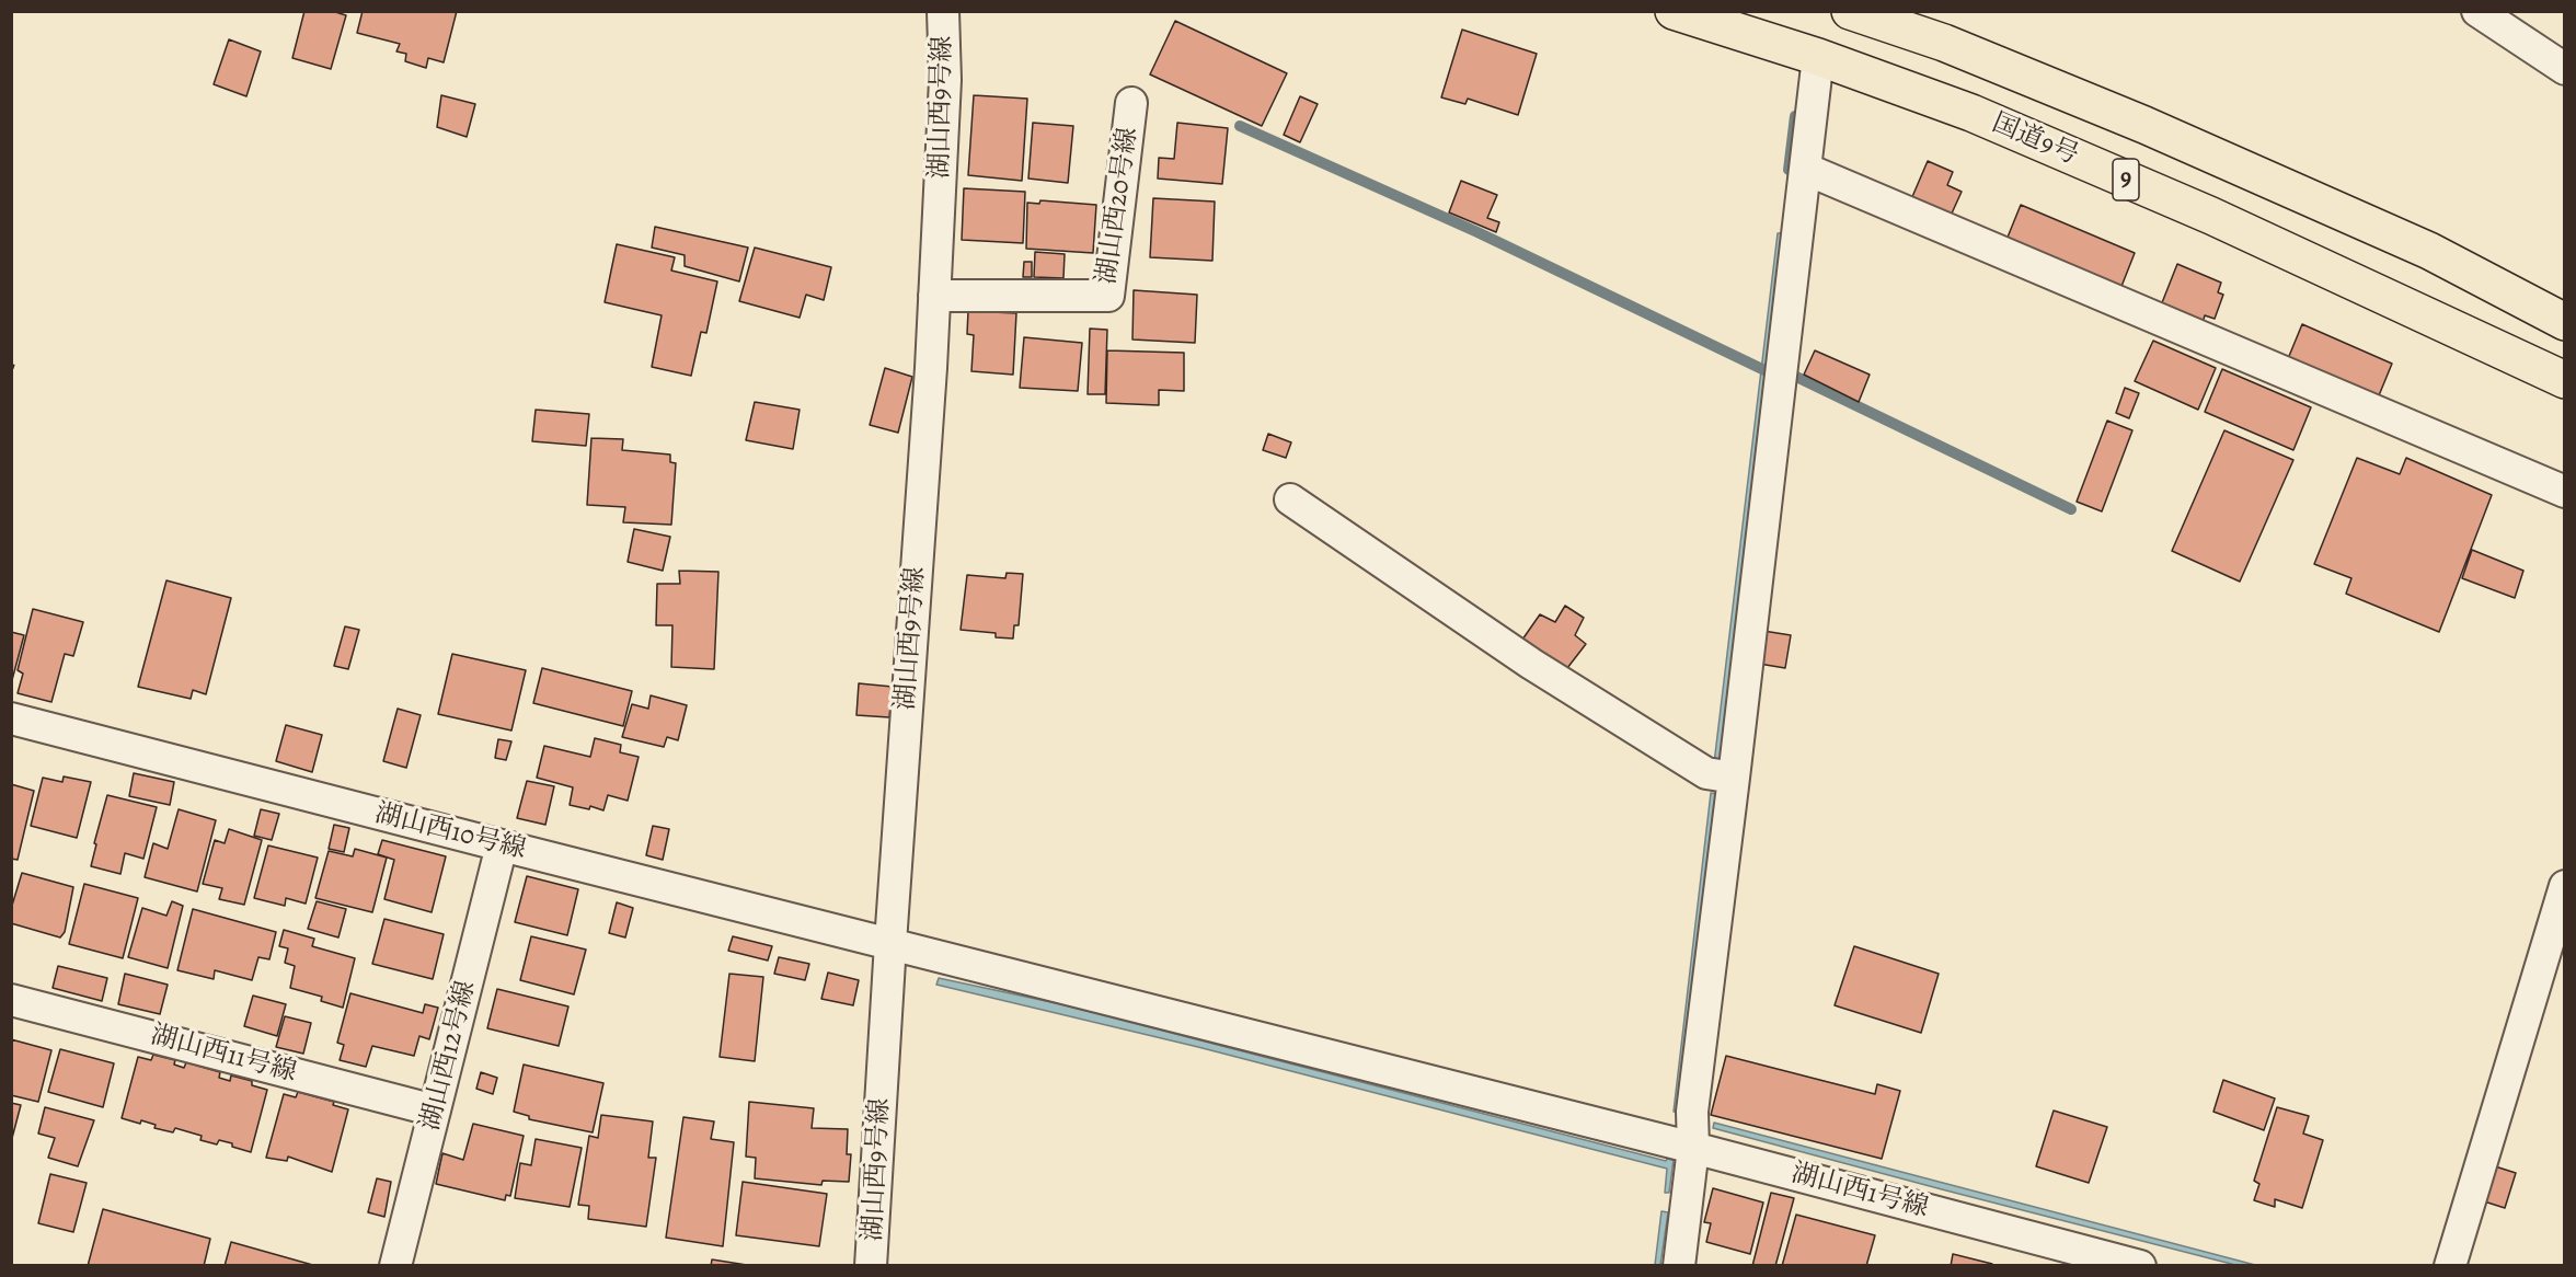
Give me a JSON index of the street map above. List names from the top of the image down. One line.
{"streets":{"highway":["国道9号","9"],"street":["湖山西9号線","湖山西20号線","湖山西10号線","湖山西11号線","湖山西12号線","湖山西1号線"]},"crossings":[["湖山西9号線","湖山西20号線"],["湖山西9号線","湖山西10号線"],["湖山西10号線","湖山西12号線"],["湖山西10号線","湖山西1号線"],["湖山西11号線","湖山西12号線"]]}
